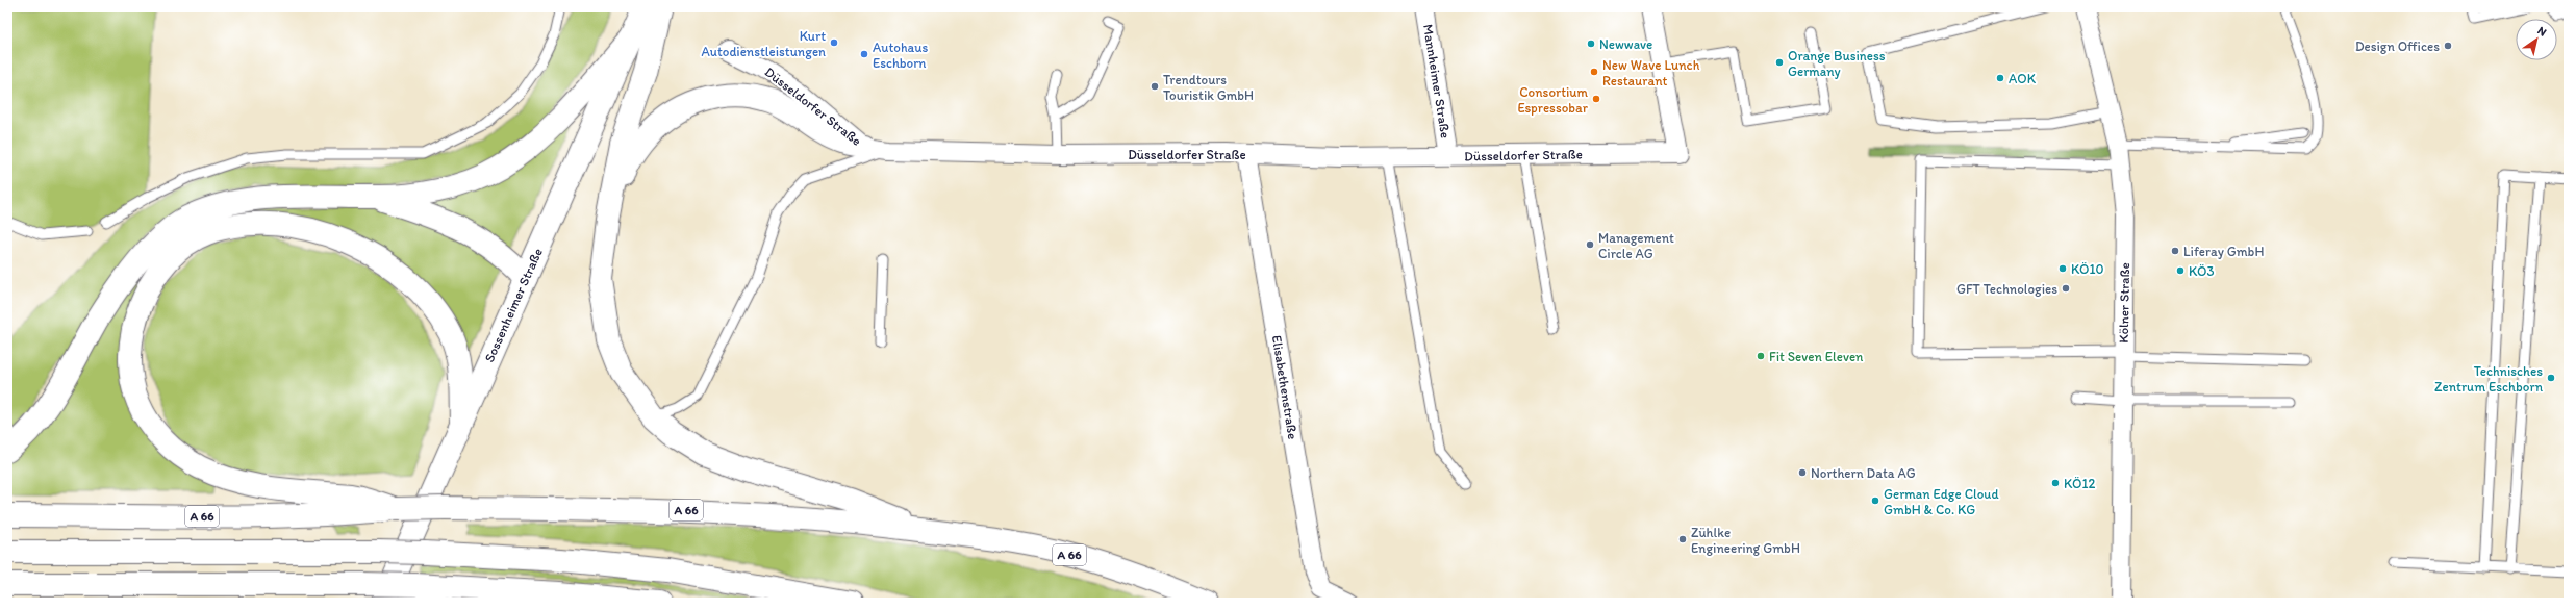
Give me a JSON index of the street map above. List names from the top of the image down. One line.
{"streets":{"main road":["Sossenheimer Straße","A 66"],"street":["Mannheimer Straße","Düsseldorfer Straße","Kölner Straße","Elisabethenstraße"]},"crossings":[["Mannheimer Straße","Düsseldorfer Straße"],["Düsseldorfer Straße","Elisabethenstraße"]],"places":["Kurt Autodienstleistungen","Newwave","Design Offices","Autohaus Eschborn","Orange Business Germany","New Wave Lunch Restaurant","AOK","Trendtours Touristik GmbH","Consortium Espressobar","Management Circle AG","Liferay GmbH","KÖ10","KÖ3","GFT Technologies","Fit Seven Eleven","Technisches Zentrum Eschborn","Northern Data AG","KÖ12","German Edge Cloud GmbH & Co. KG","Zühlke Engineering GmbH"],"north":"top right"}
